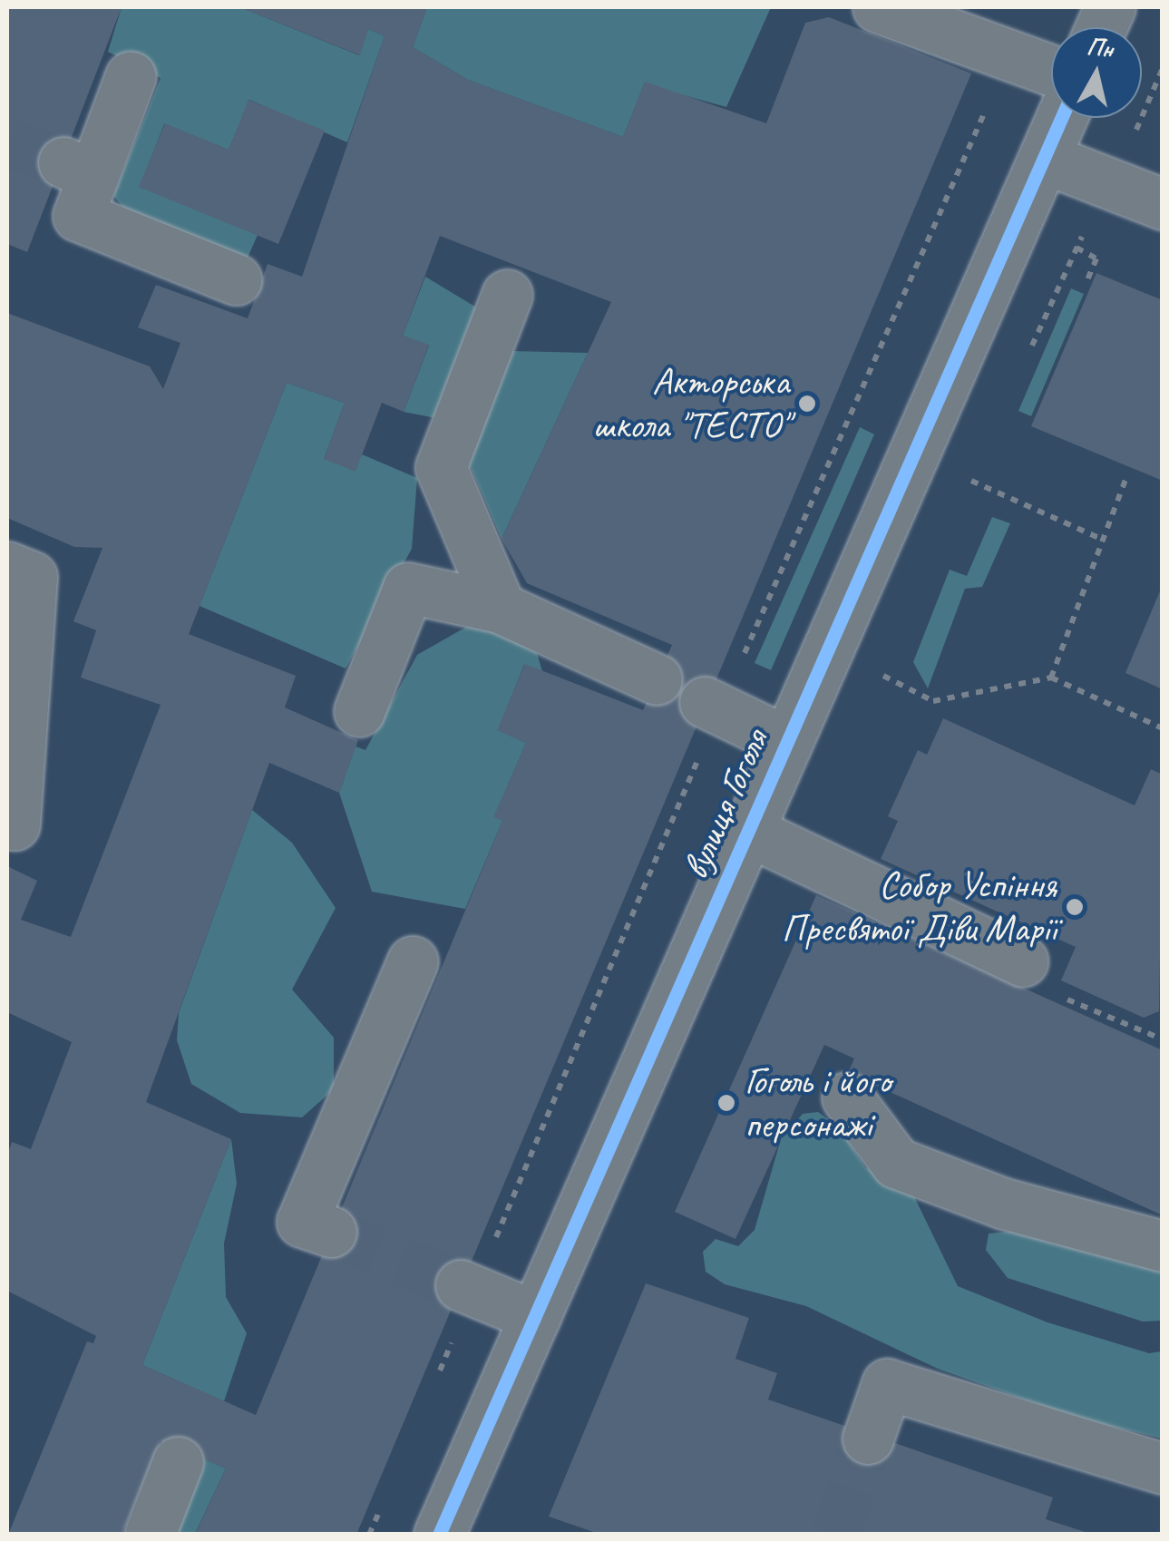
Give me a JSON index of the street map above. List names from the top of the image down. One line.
{"streets":{"street":["вулиця Гоголя"]},"places":["Акторська школа \"ТЕСТО\"","Собор Успіння Пресвятої Діви Марії","Гоголь і його персонажі"],"north":"top"}
